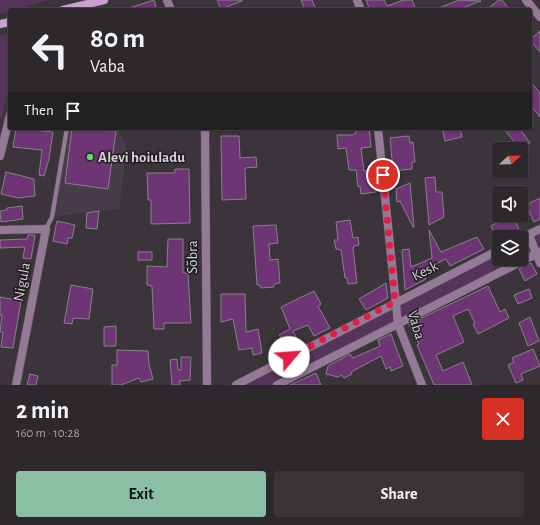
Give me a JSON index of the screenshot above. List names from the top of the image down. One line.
{"streets":{"street":["Sõbra","Kesk","Nigula","Vaba"]},"crossings":[["Kesk","Vaba"]],"places":["Alevi hoiuladu"],"north":"right","page":{"turn":["80 m","Vaba"],"then":"Then","heading":["2 min","160 m · 10:28"],"buttons":["Exit","Share"]}}
